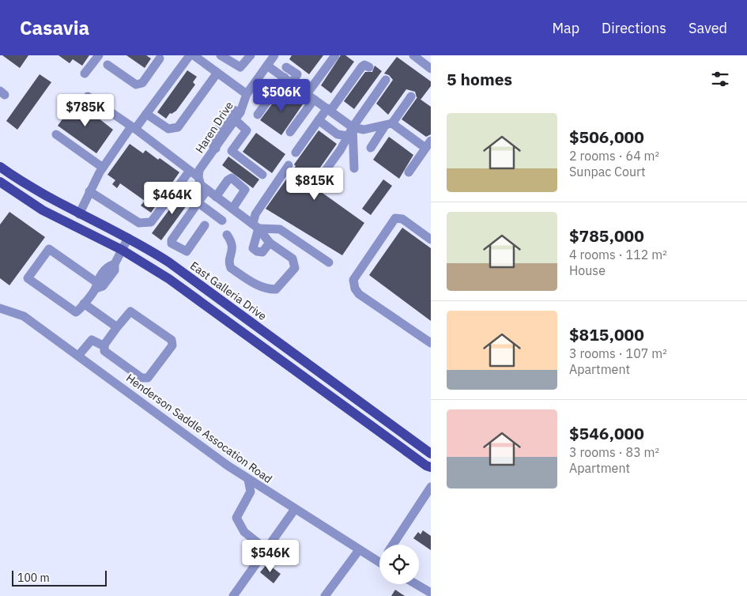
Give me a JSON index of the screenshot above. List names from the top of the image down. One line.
{"streets":{"main road":["East Galleria Drive"],"street":["Haren Drive","Henderson Saddle Assocation Road"]},"scale_bar":"100 m","page":{"header":"Casavia","nav":["Map","Directions","Saved"],"heading":"5 homes","price":["$506K","$785K","$815K","$464K","$546K"],"list":[{"name":"$506,000","note":"2 rooms · 64 m² · Sunpac Court"},{"name":"$785,000","note":"4 rooms · 112 m² · House"},{"name":"$815,000","note":"3 rooms · 107 m² · Apartment"},{"name":"$546,000","note":"3 rooms · 83 m² · Apartment"}],"scale":"100 m"}}
